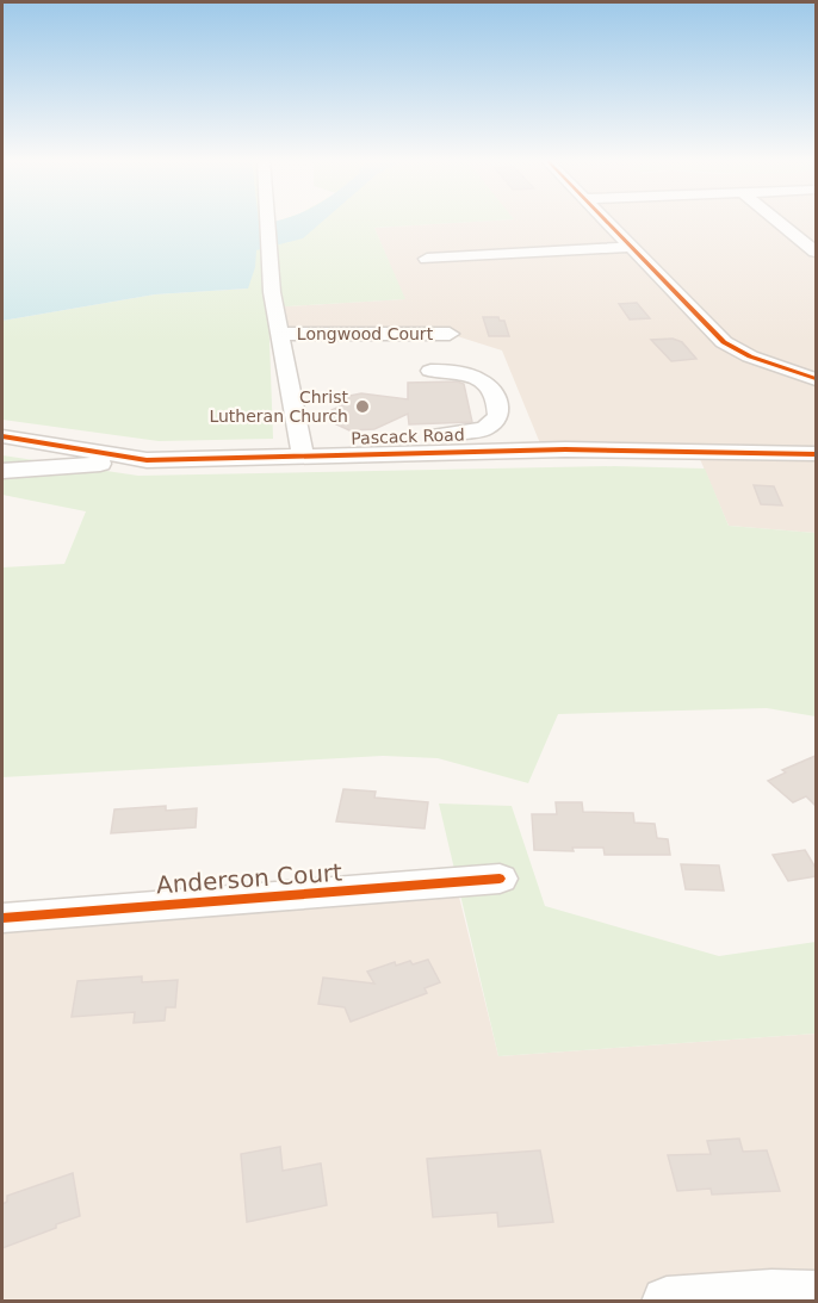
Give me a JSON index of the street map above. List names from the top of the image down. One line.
{"streets":{"street":["Longwood Court","Pascack Road","Anderson Court"]},"places":["Christ Lutheran Church"]}
